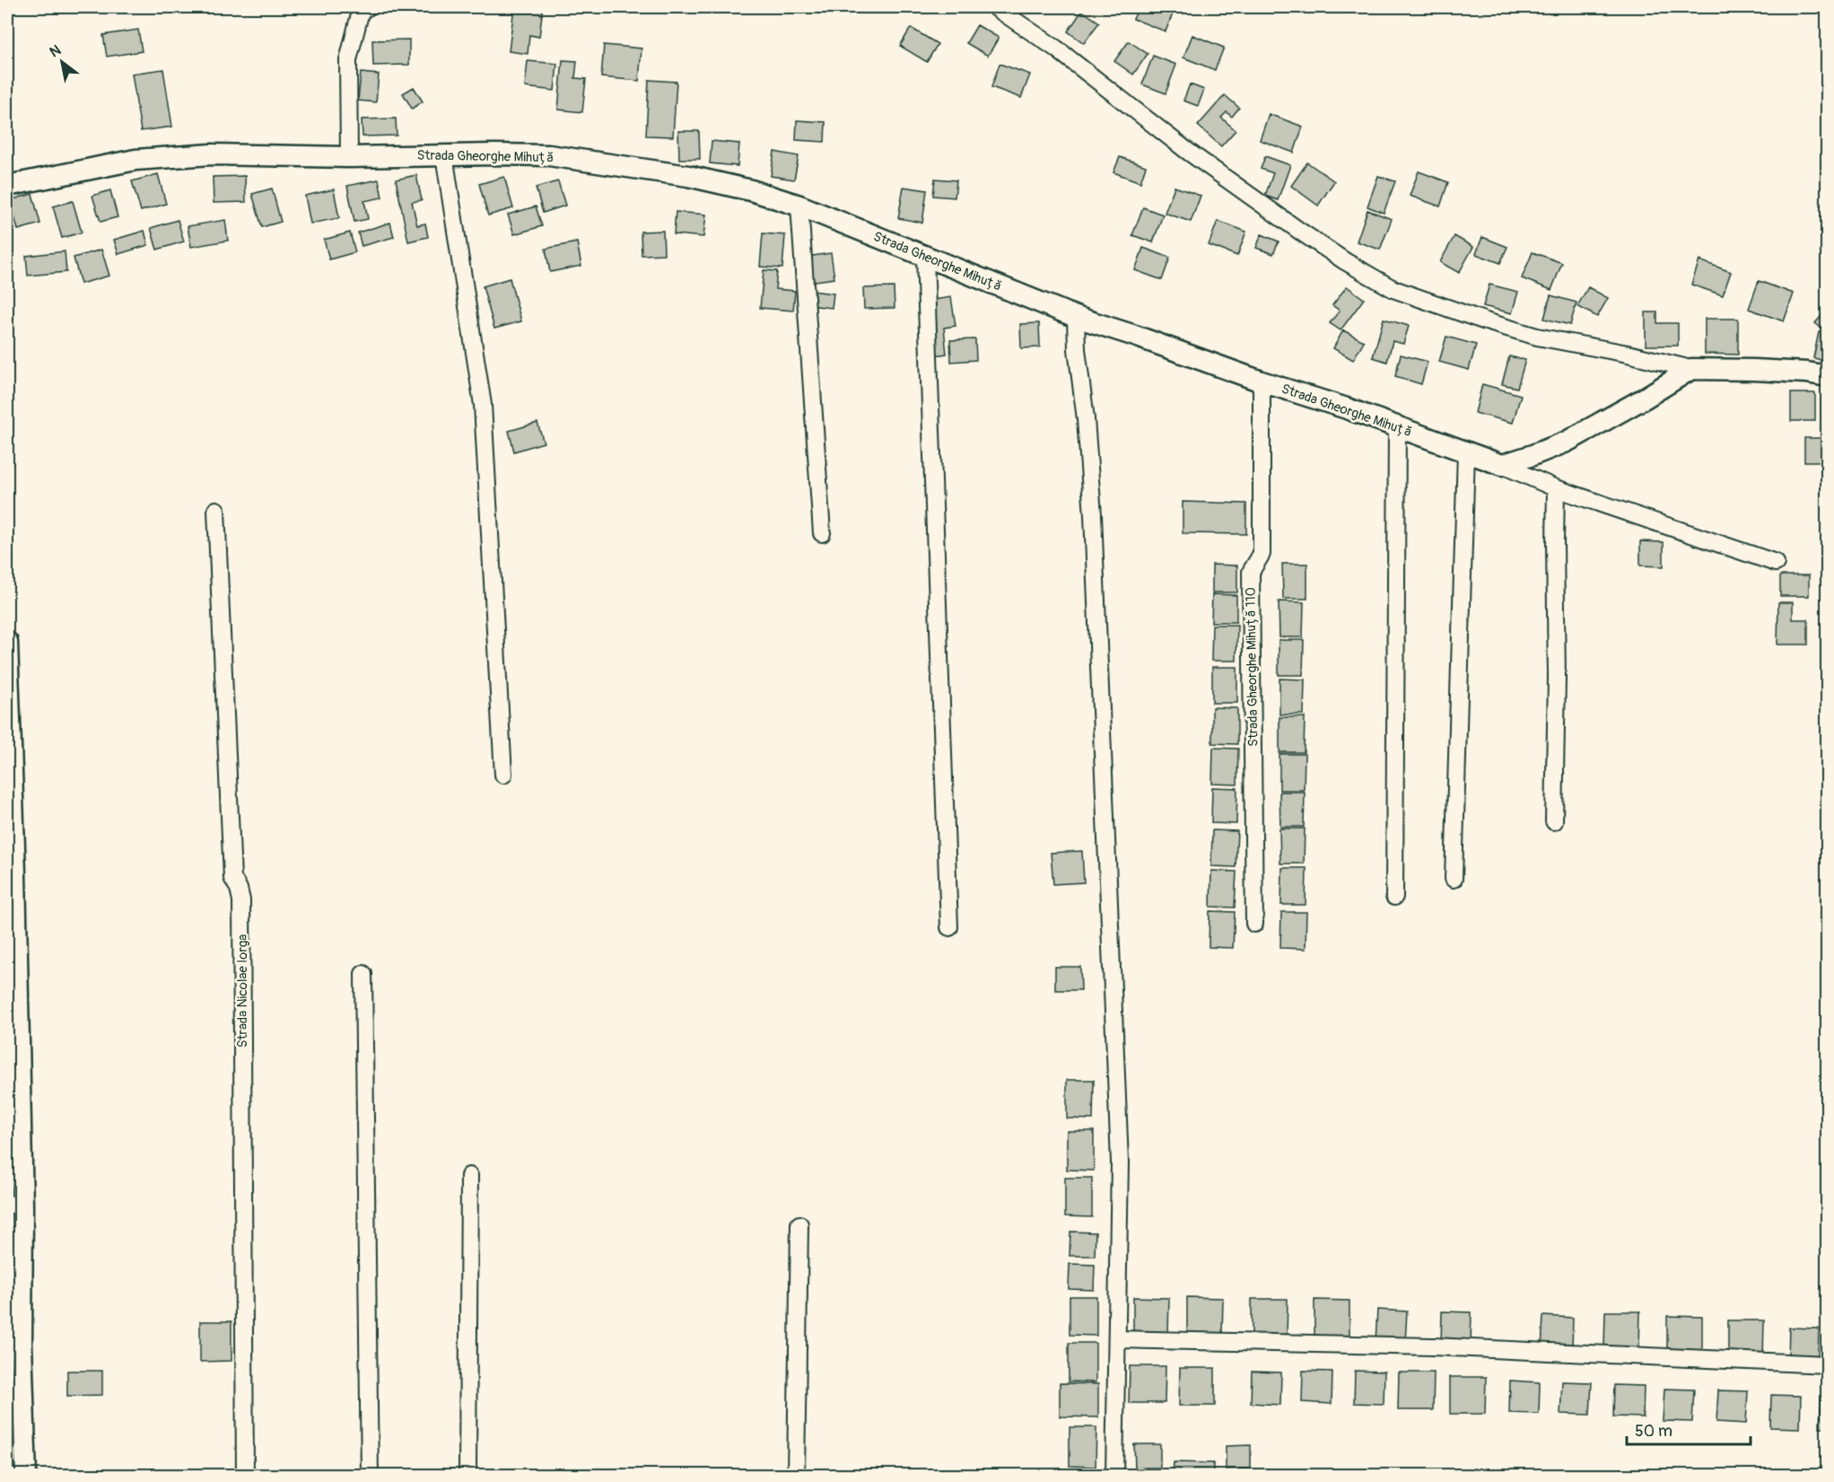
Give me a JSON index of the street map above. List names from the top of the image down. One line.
{"streets":{"street":["Strada Gheorghe Mihuță","Strada Gheorghe Mihuță 110","Strada Nicolae Iorga"]},"crossings":[["Strada Gheorghe Mihuță","Strada Gheorghe Mihuță 110"]],"scale_bar":"50 m","north":"top left"}
